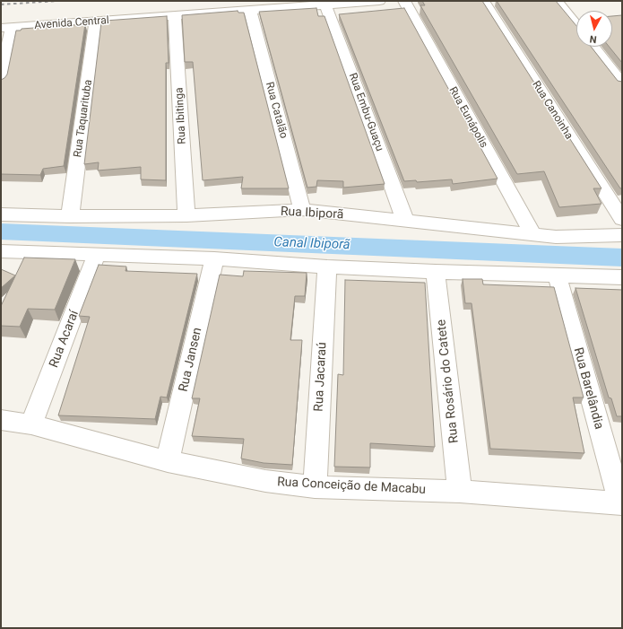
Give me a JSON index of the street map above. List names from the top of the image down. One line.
{"streets":{"street":["Avenida Central","Rua Catalão","Rua Canoinha","Rua Embu-Guaçu","Rua Ibitinga","Rua Eunápolis","Rua Taquarituba","Rua Ibiporã","Rua Acaraí","Rua Jansen","Rua Jacaraú","Rua Rosário do Catete","Rua Barelândia","Rua Conceição de Macabu"]},"crossings":[["Avenida Central","Rua Catalão"],["Avenida Central","Rua Embu-Guaçu"],["Avenida Central","Rua Ibitinga"],["Avenida Central","Rua Taquarituba"],["Rua Catalão","Rua Ibiporã"],["Rua Embu-Guaçu","Rua Ibiporã"],["Rua Ibitinga","Rua Ibiporã"],["Rua Eunápolis","Rua Ibiporã"],["Rua Taquarituba","Rua Ibiporã"],["Rua Acaraí","Rua Conceição de Macabu"],["Rua Jansen","Rua Conceição de Macabu"],["Rua Jacaraú","Rua Conceição de Macabu"],["Rua Rosário do Catete","Rua Conceição de Macabu"],["Rua Barelândia","Rua Conceição de Macabu"]],"water":["Canal Ibiporã"],"north":"bottom"}
